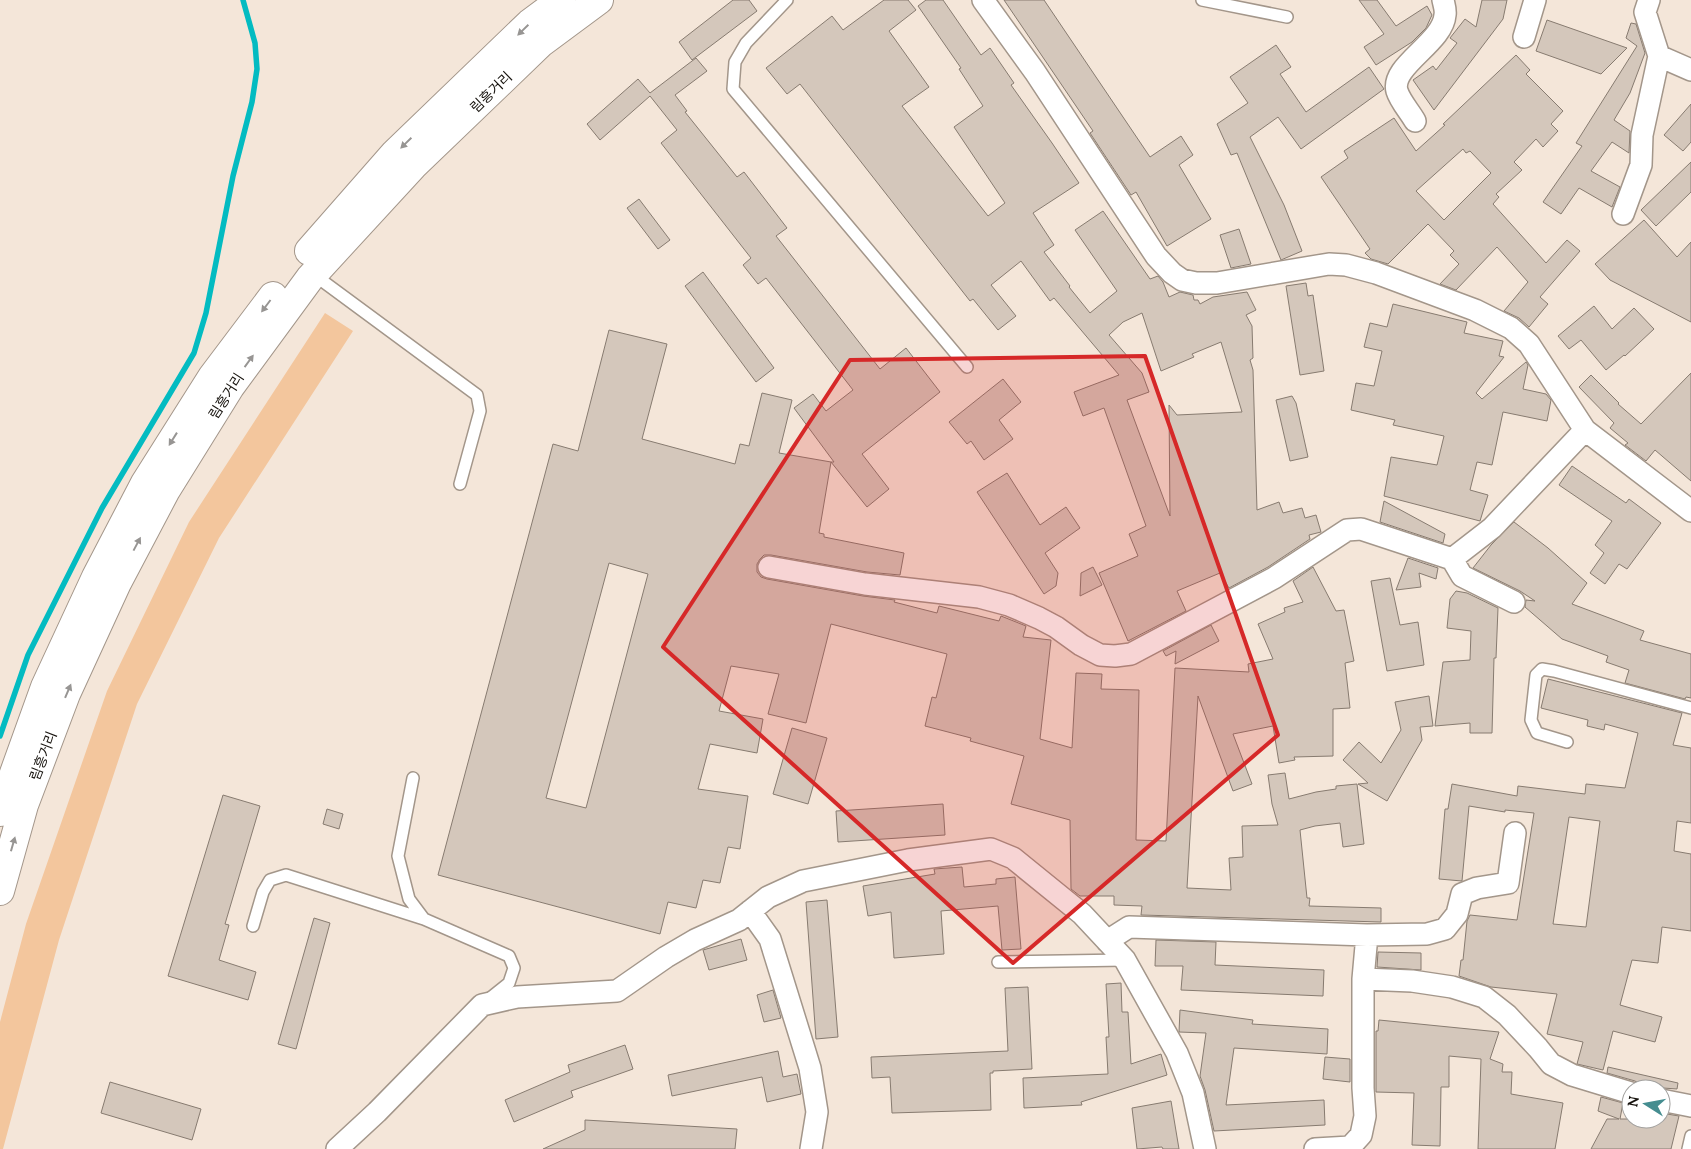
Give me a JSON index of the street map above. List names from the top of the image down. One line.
{"streets":{"main road":["림흥거리"]},"north":"left"}
